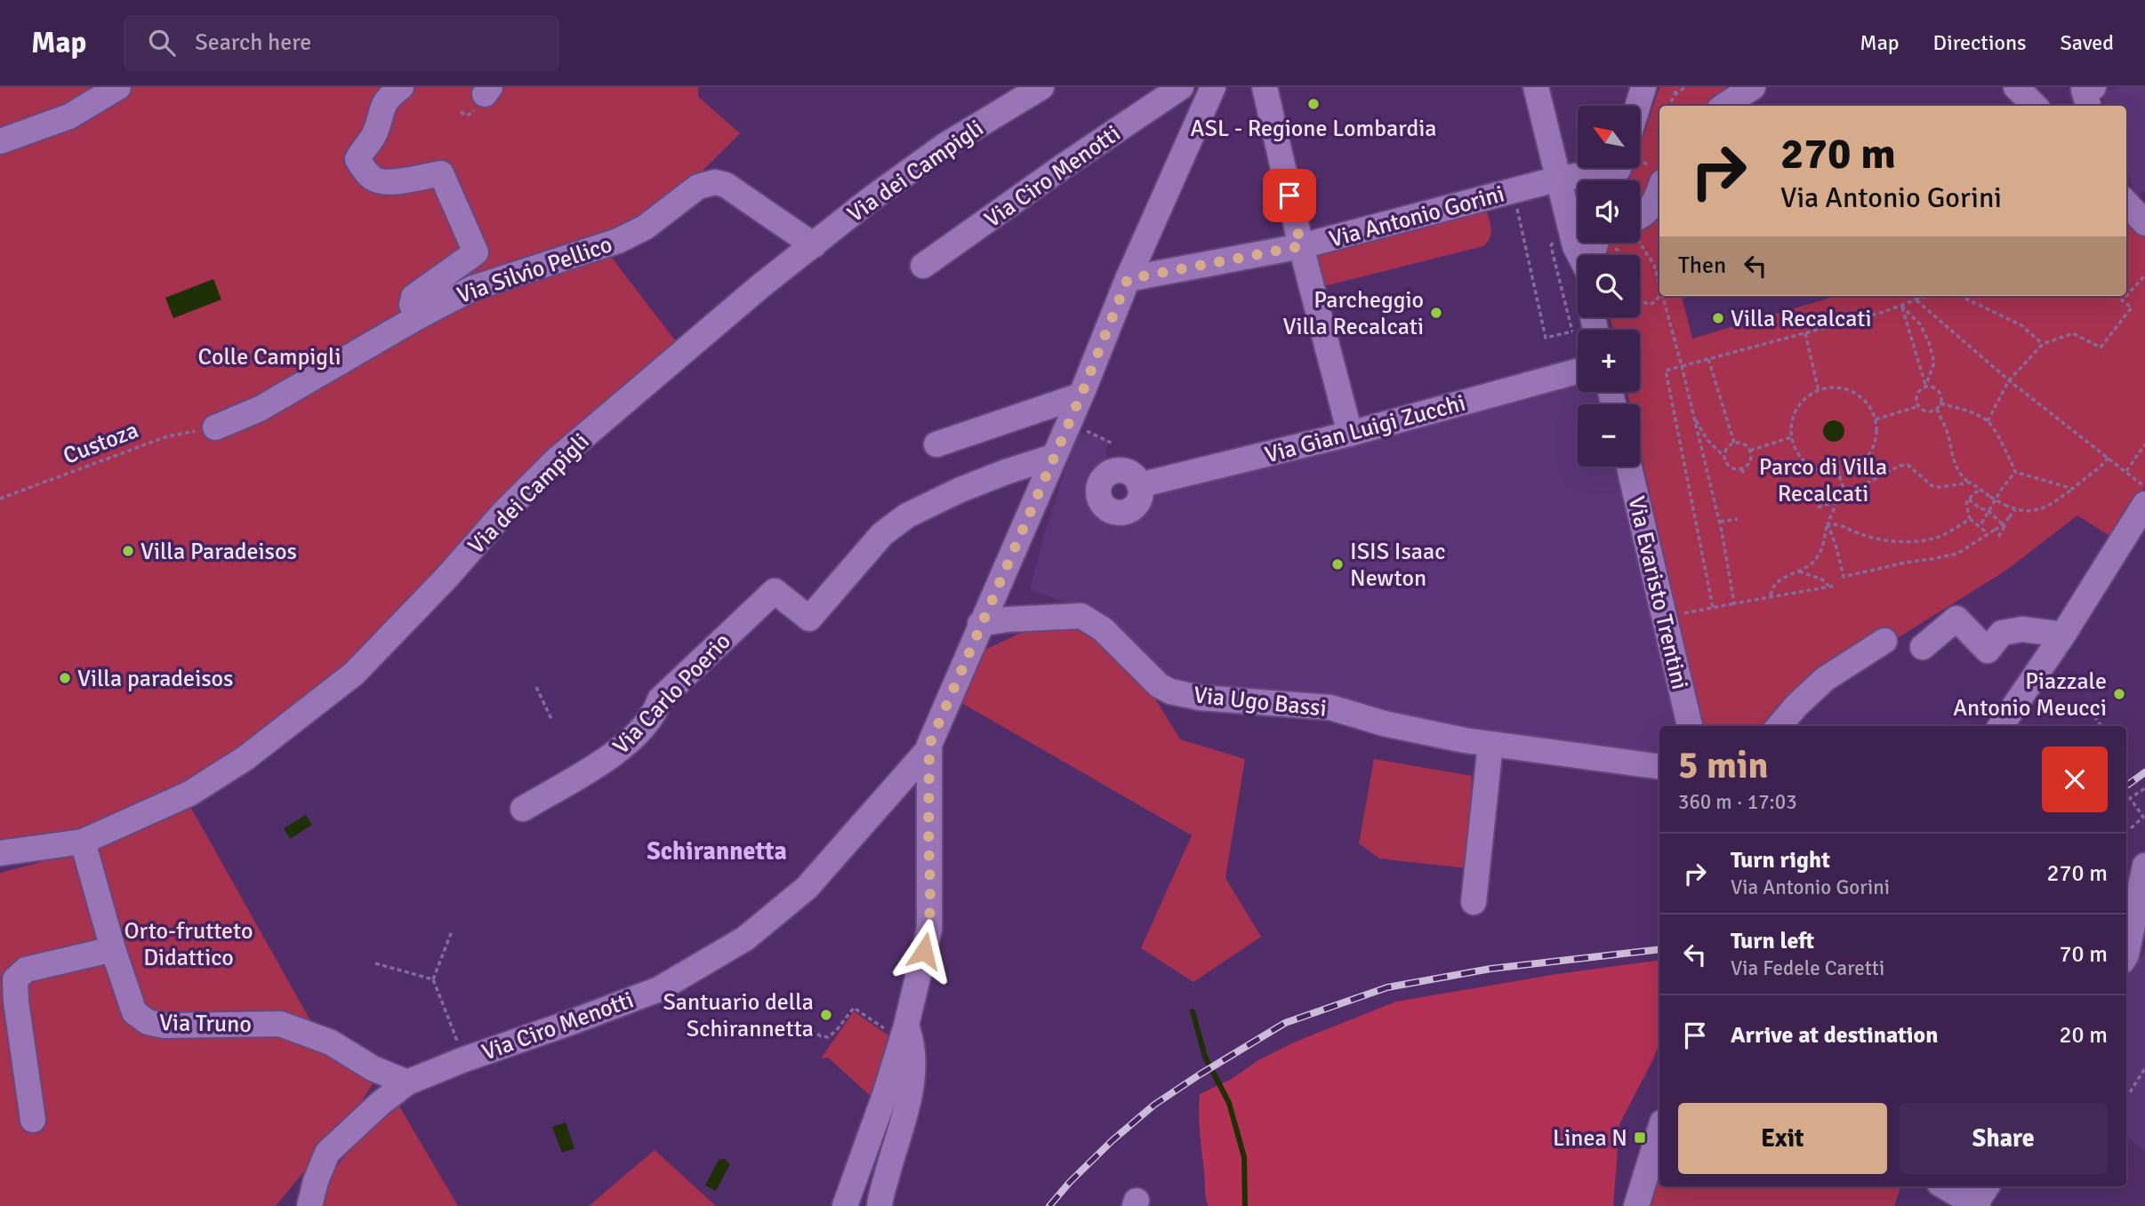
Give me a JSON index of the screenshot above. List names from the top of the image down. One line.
{"streets":{"street":["Via dei Campigli","Via Ciro Menotti","Via Antonio Gorini","Via Silvio Pellico","Via Gian Luigi Zucchi","Via Evaristo Trentini","Via Carlo Poerio","Via Ugo Bassi","Via Truno"],"path":["Custoza"]},"crossings":[["Via dei Campigli","Via Silvio Pellico"],["Via dei Campigli","Via Truno"],["Via Ciro Menotti","Via Antonio Gorini"],["Via Ciro Menotti","Via Carlo Poerio"],["Via Ciro Menotti","Via Ugo Bassi"],["Via Ciro Menotti","Via Truno"],["Via Silvio Pellico","Custoza"]],"districts":["Schirannetta"],"parks":["Colle Campigli","Parco di Villa Recalcati","Orto-frutteto Didattico"],"places":{"other":["ASL - Regione Lombardia","Parcheggio Villa Recalcati","Villa Recalcati","Villa Paradeisos","ISIS Isaac Newton","Villa paradeisos","Piazzale Antonio Meucci","Santuario della Schirannetta"],"transit":["Linea N"]},"north":"top left","page":{"header":"Map","search":"Search here","nav":["Map","Directions","Saved"],"map_buttons":["+","−"],"turn":["270 m","Via Antonio Gorini"],"then":"Then","heading":["5 min","360 m · 17:03"],"list":[{"name":"Turn right","note":"Via Antonio Gorini","value":"270 m"},{"name":"Turn left","note":"Via Fedele Caretti","value":"70 m"},{"name":"Arrive at destination","value":"20 m"}],"buttons":["Exit","Share"]}}
